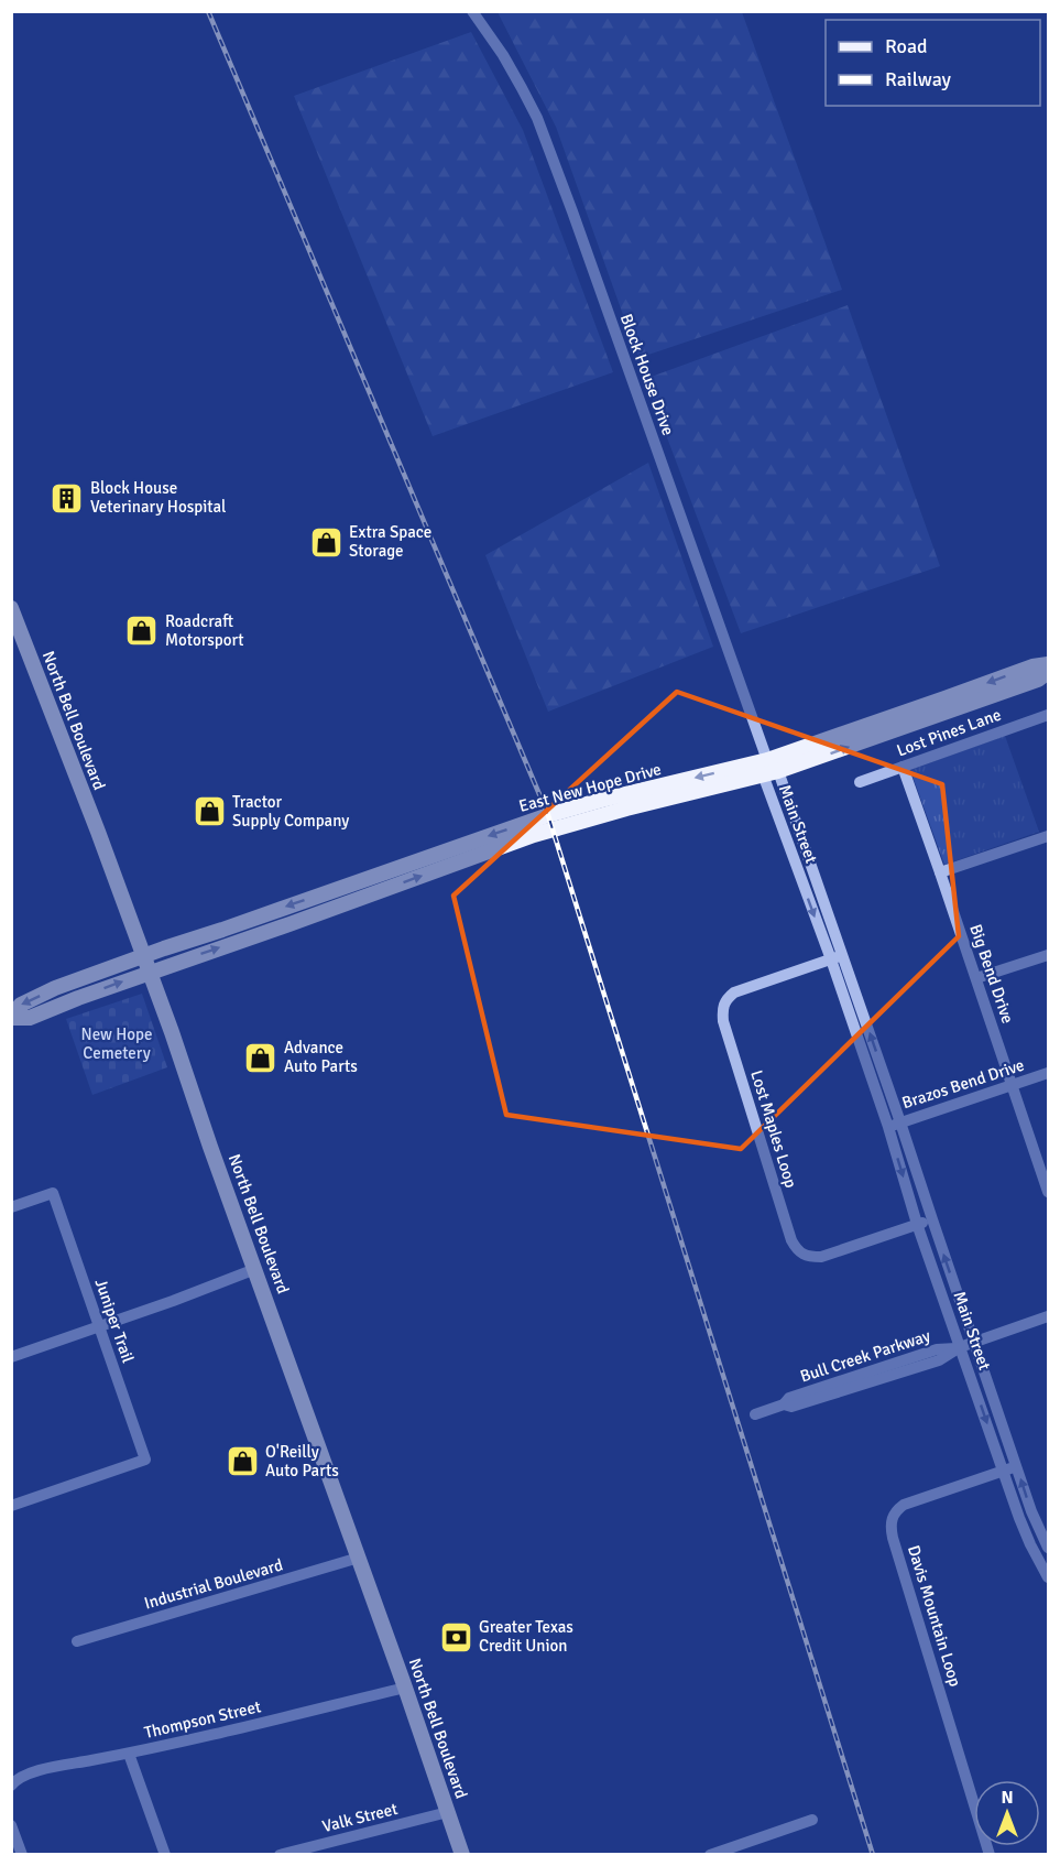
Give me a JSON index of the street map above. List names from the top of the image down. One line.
{"streets":{"main road":["North Bell Boulevard","East New Hope Drive"],"street":["Block House Drive","Lost Pines Lane","Main Street","Big Bend Drive","Brazos Bend Drive","Lost Maples Loop","Juniper Trail","Bull Creek Parkway","Industrial Boulevard","Davis Mountain Loop","Thompson Street","Valk Street"]},"crossings":[["Block House Drive","East New Hope Drive"],["Block House Drive","Main Street"],["North Bell Boulevard","East New Hope Drive"],["North Bell Boulevard","Industrial Boulevard"],["North Bell Boulevard","Thompson Street"],["North Bell Boulevard","Valk Street"],["Lost Pines Lane","Big Bend Drive"],["East New Hope Drive","Main Street"],["Main Street","Brazos Bend Drive"],["Main Street","Lost Maples Loop"],["Main Street","Bull Creek Parkway"],["Main Street","Davis Mountain Loop"],["Big Bend Drive","Brazos Bend Drive"]],"parks":["New Hope Cemetery"],"places":{"building":["Block House Veterinary Hospital"],"shop":["Extra Space Storage","Roadcraft Motorsport","Tractor Supply Company","Advance Auto Parts","O'Reilly Auto Parts"],"bank":["Greater Texas Credit Union"]},"legend":["Road","Railway"],"north":"top"}
